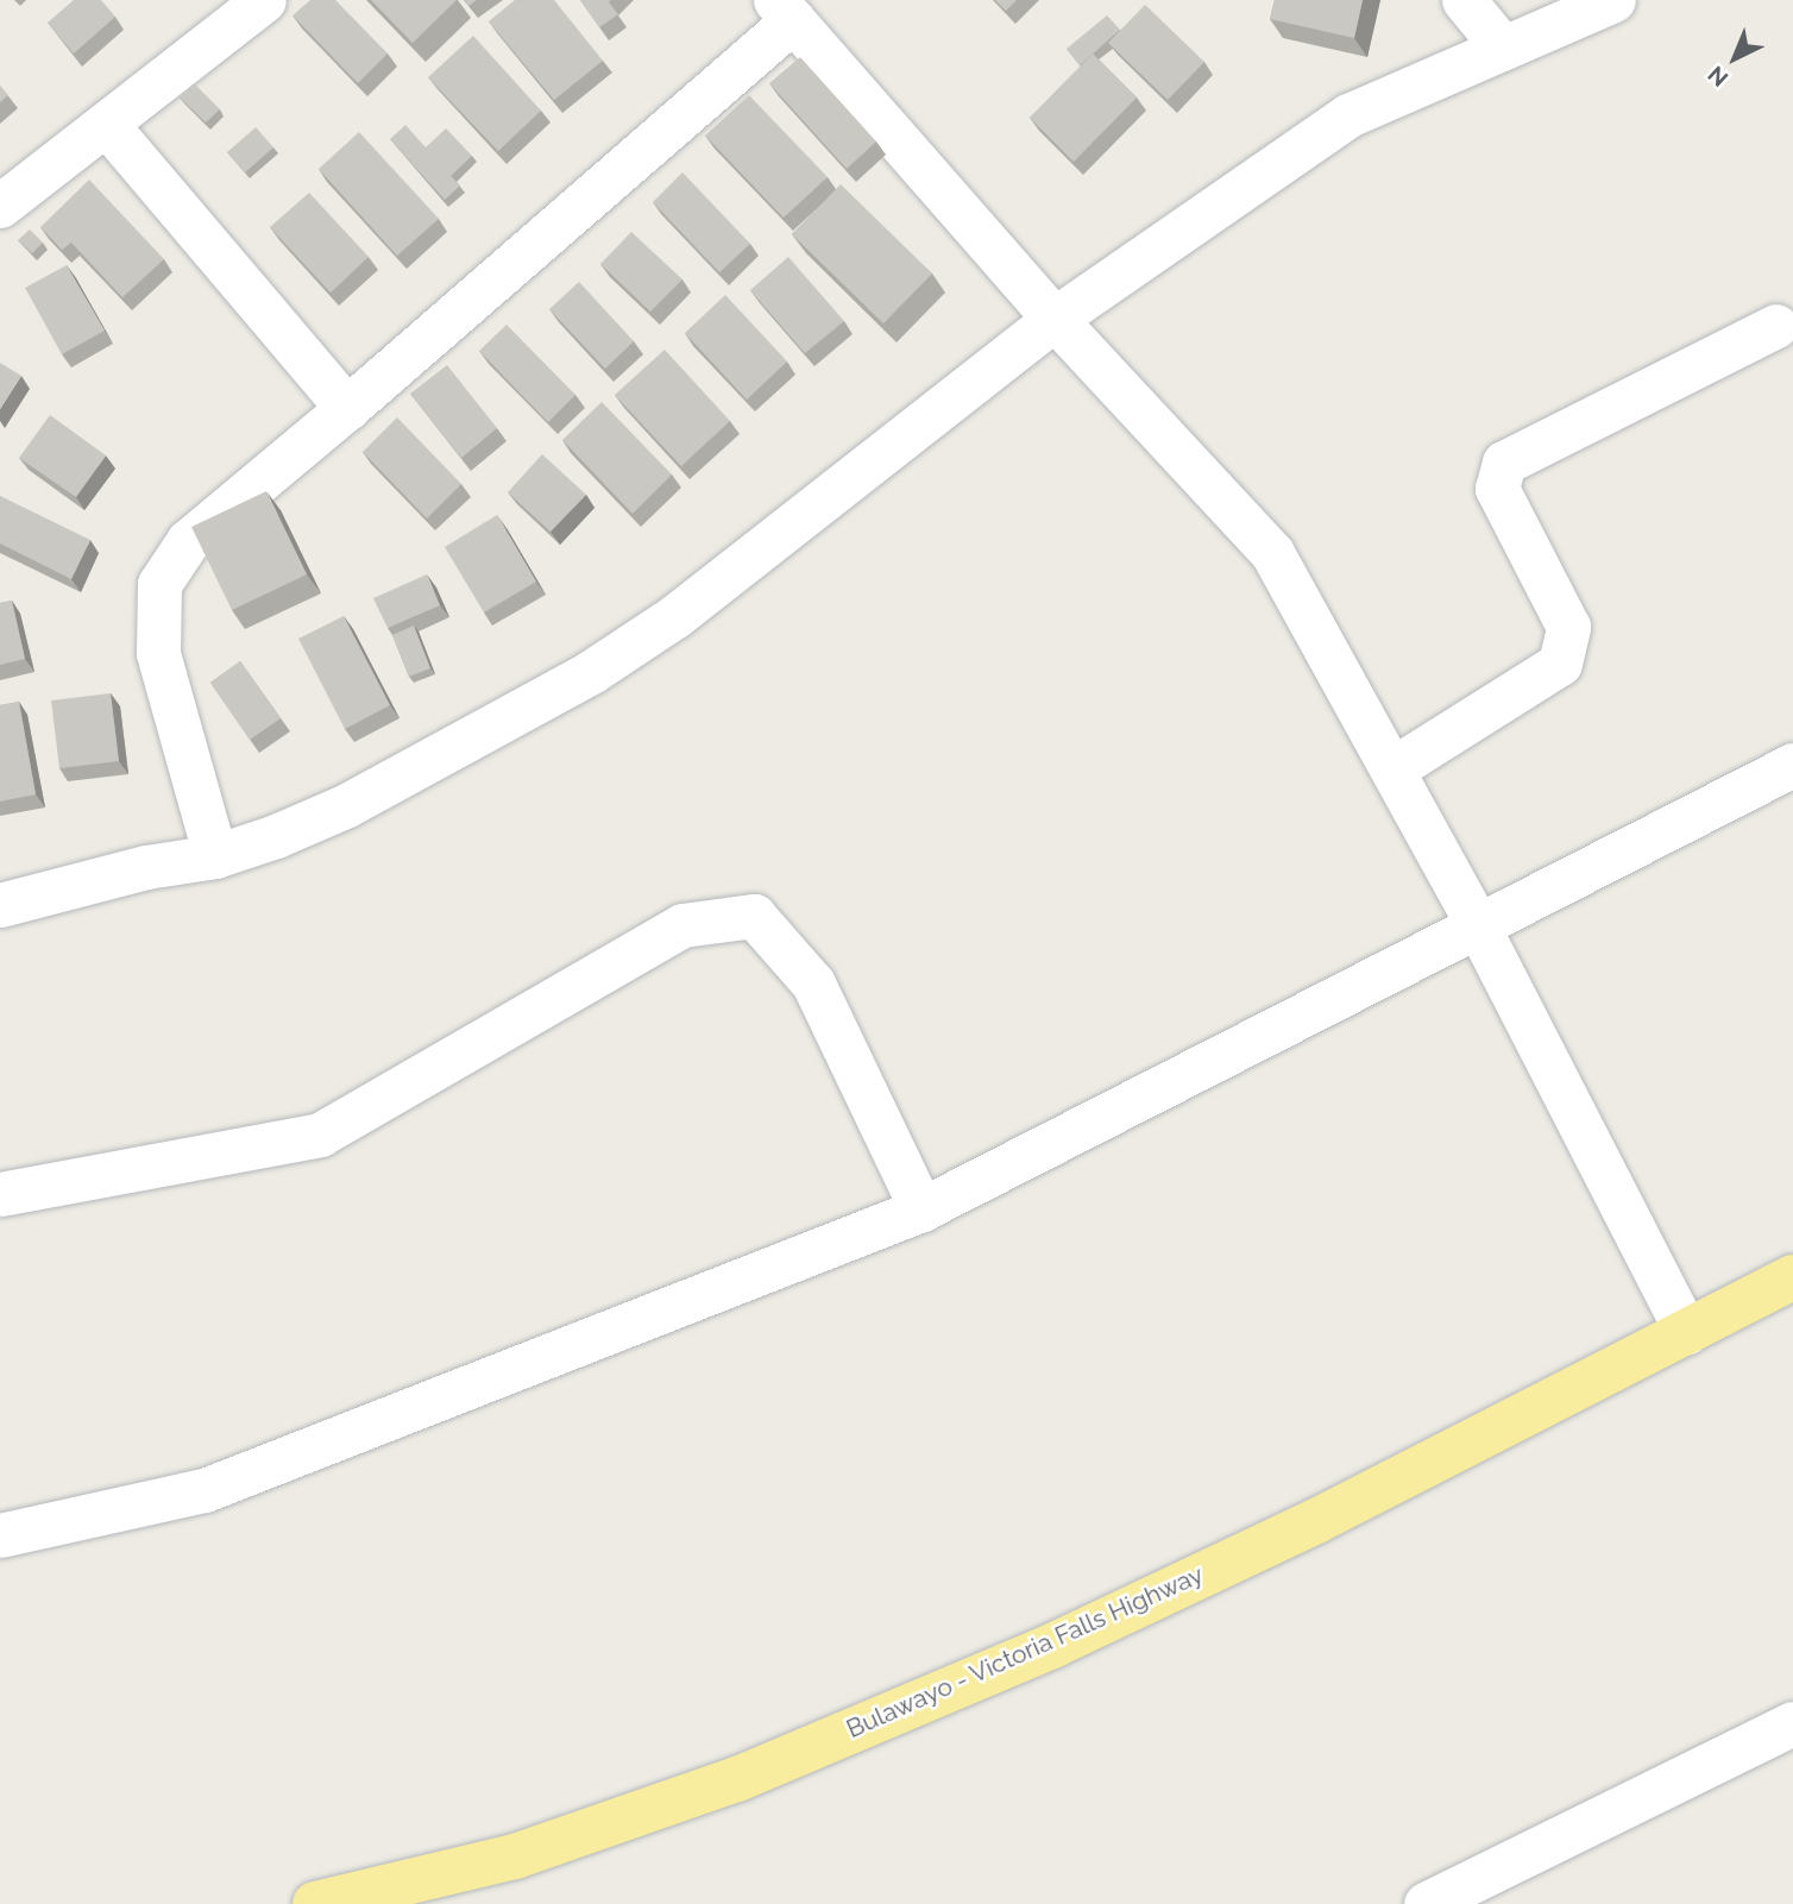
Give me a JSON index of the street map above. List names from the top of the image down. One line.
{"streets":{"highway":["Bulawayo - Victoria Falls Highway"]},"north":"bottom left"}
